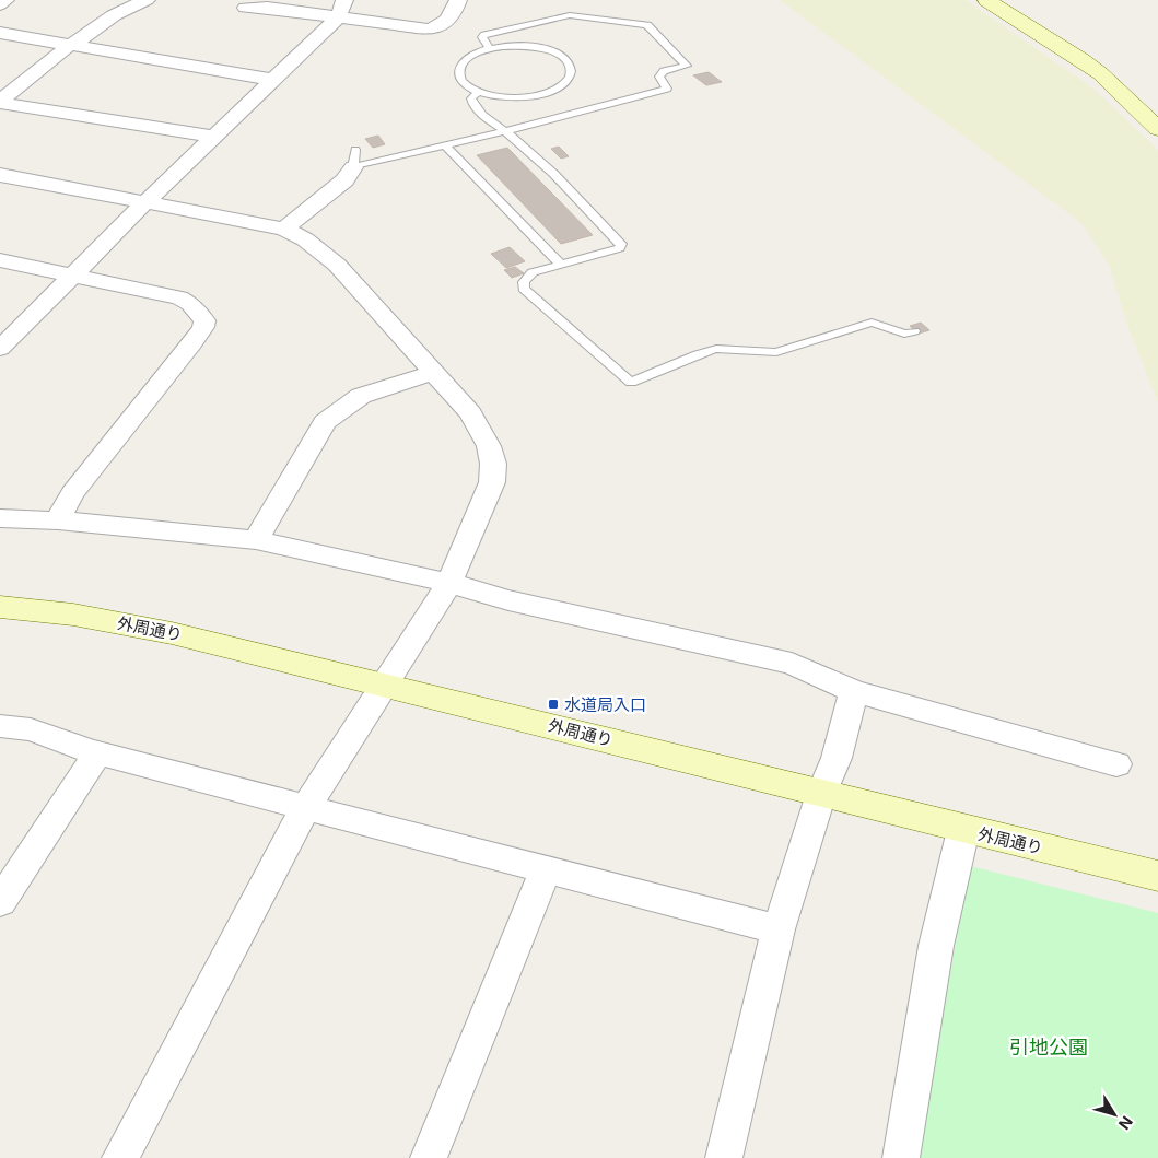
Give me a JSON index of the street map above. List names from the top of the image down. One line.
{"streets":{"street":["外周通り"]},"parks":["引地公園"],"places":{"transit":["水道局入口"]},"north":"bottom right"}
